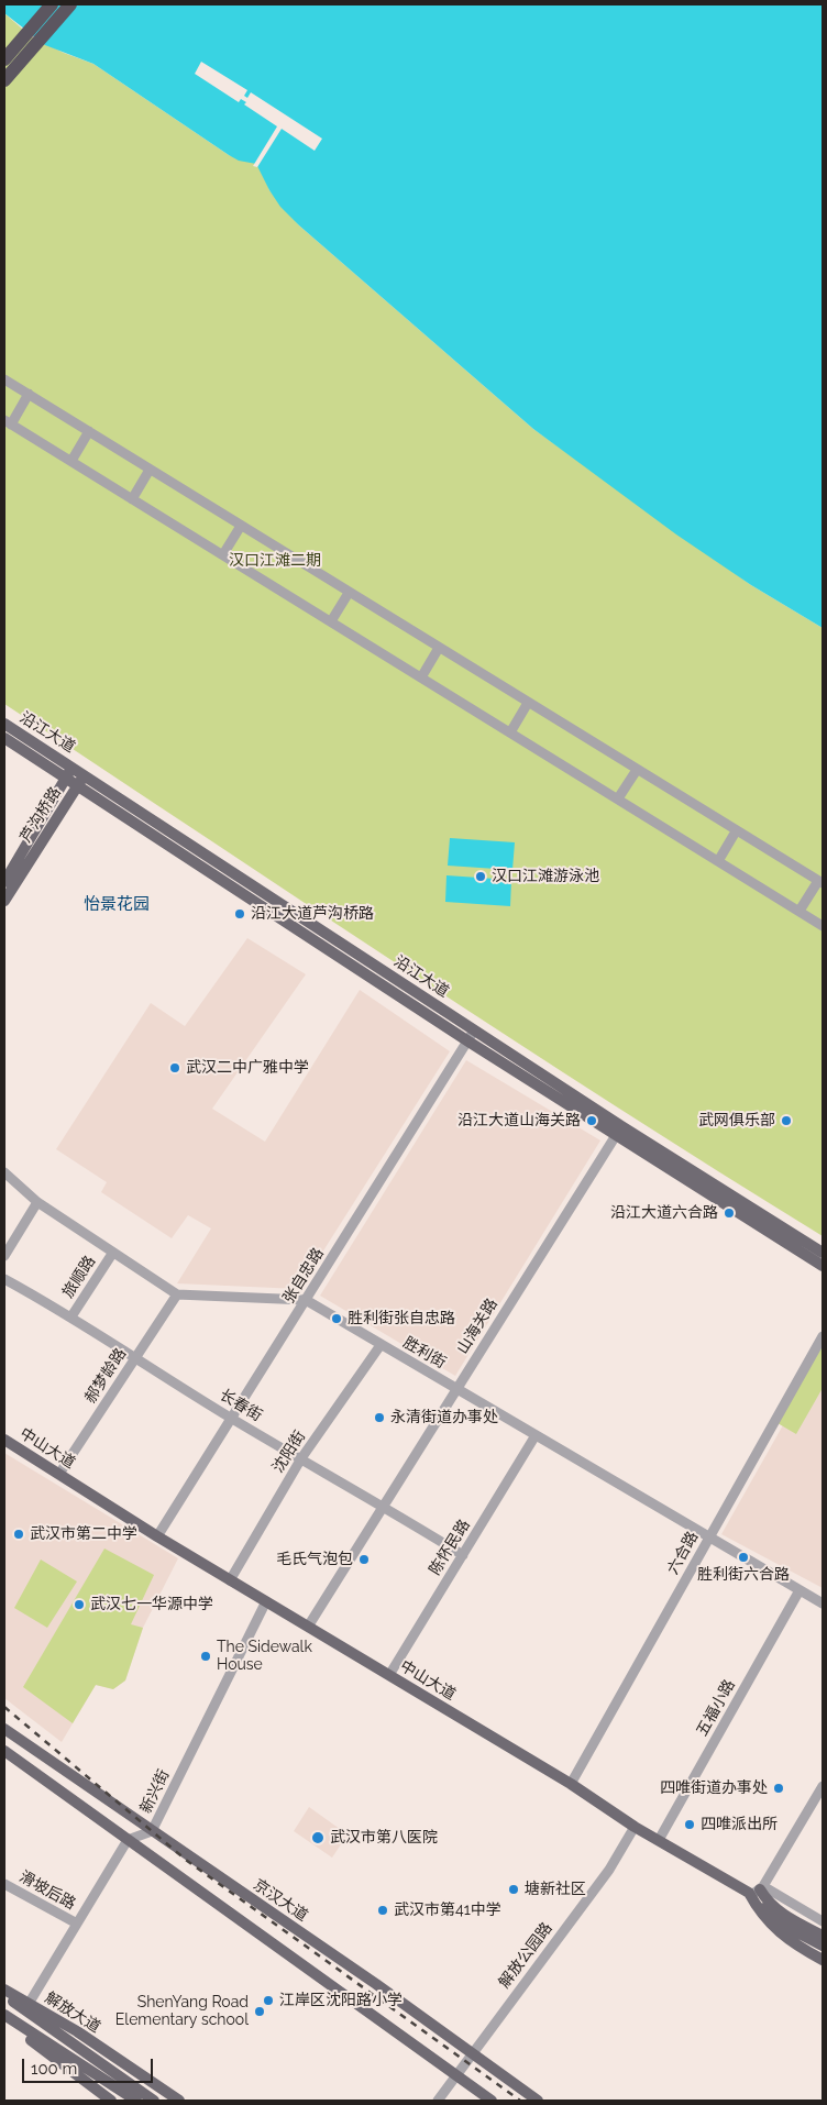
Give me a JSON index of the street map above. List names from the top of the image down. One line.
{"streets":{"main road":["沿江大道","芦沟桥路","中山大道","京汉大道","解放大道"],"street":["张自忠路","旅顺路","山海关路","胜利街","郝梦龄路","长春街","沈阳街","陈怀民路","六合路","五福小路","新兴街","滑坡后路","解放公园路"]},"crossings":[["沿江大道","芦沟桥路"],["沿江大道","张自忠路"],["沿江大道","山海关路"],["张自忠路","胜利街"],["张自忠路","长春街"],["张自忠路","中山大道"],["旅顺路","胜利街"],["旅顺路","长春街"],["山海关路","胜利街"],["山海关路","长春街"],["山海关路","中山大道"],["胜利街","郝梦龄路"],["胜利街","沈阳街"],["胜利街","陈怀民路"],["胜利街","六合路"],["胜利街","五福小路"],["郝梦龄路","长春街"],["郝梦龄路","中山大道"],["长春街","沈阳街"],["长春街","陈怀民路"],["中山大道","沈阳街"],["中山大道","陈怀民路"],["中山大道","六合路"],["中山大道","五福小路"],["中山大道","新兴街"],["中山大道","解放公园路"],["新兴街","京汉大道"],["京汉大道","解放公园路"]],"districts":["怡景花园"],"parks":["汉口江滩二期"],"places":["汉口江滩游泳池","沿江大道芦沟桥路","武汉二中广雅中学","沿江大道山海关路","武网俱乐部","沿江大道六合路","胜利街张自忠路","永清街道办事处","武汉市第二中学","胜利街六合路","毛氏气泡包","武汉七一华源中学","The Sidewalk House","四唯街道办事处","四唯派出所","武汉市第八医院","塘新社区","武汉市第41中学","江岸区沈阳路小学","ShenYang Road Elementary school"],"scale_bar":"100 m"}
